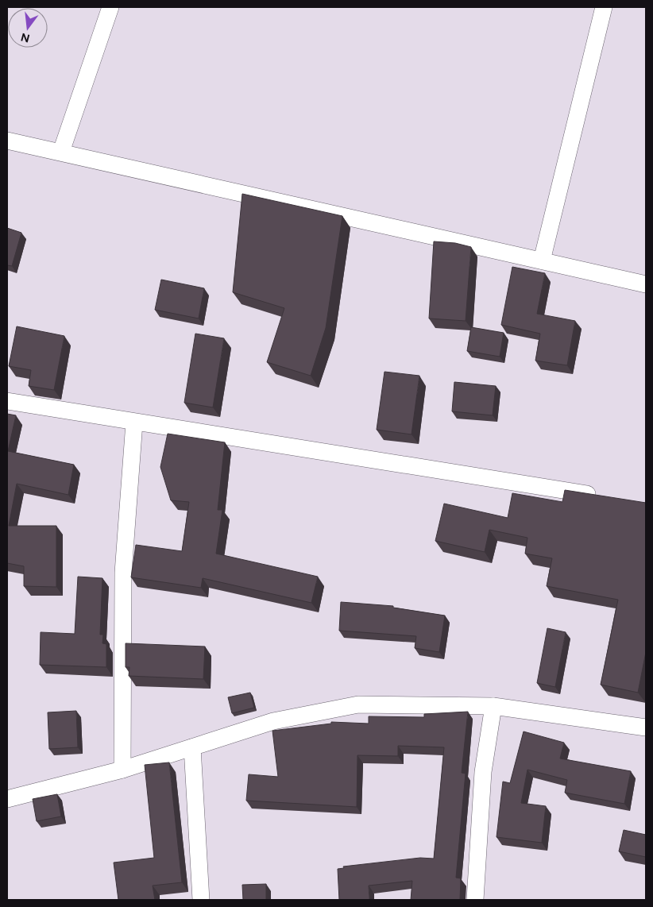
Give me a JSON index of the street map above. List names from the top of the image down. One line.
{"north":"bottom"}
